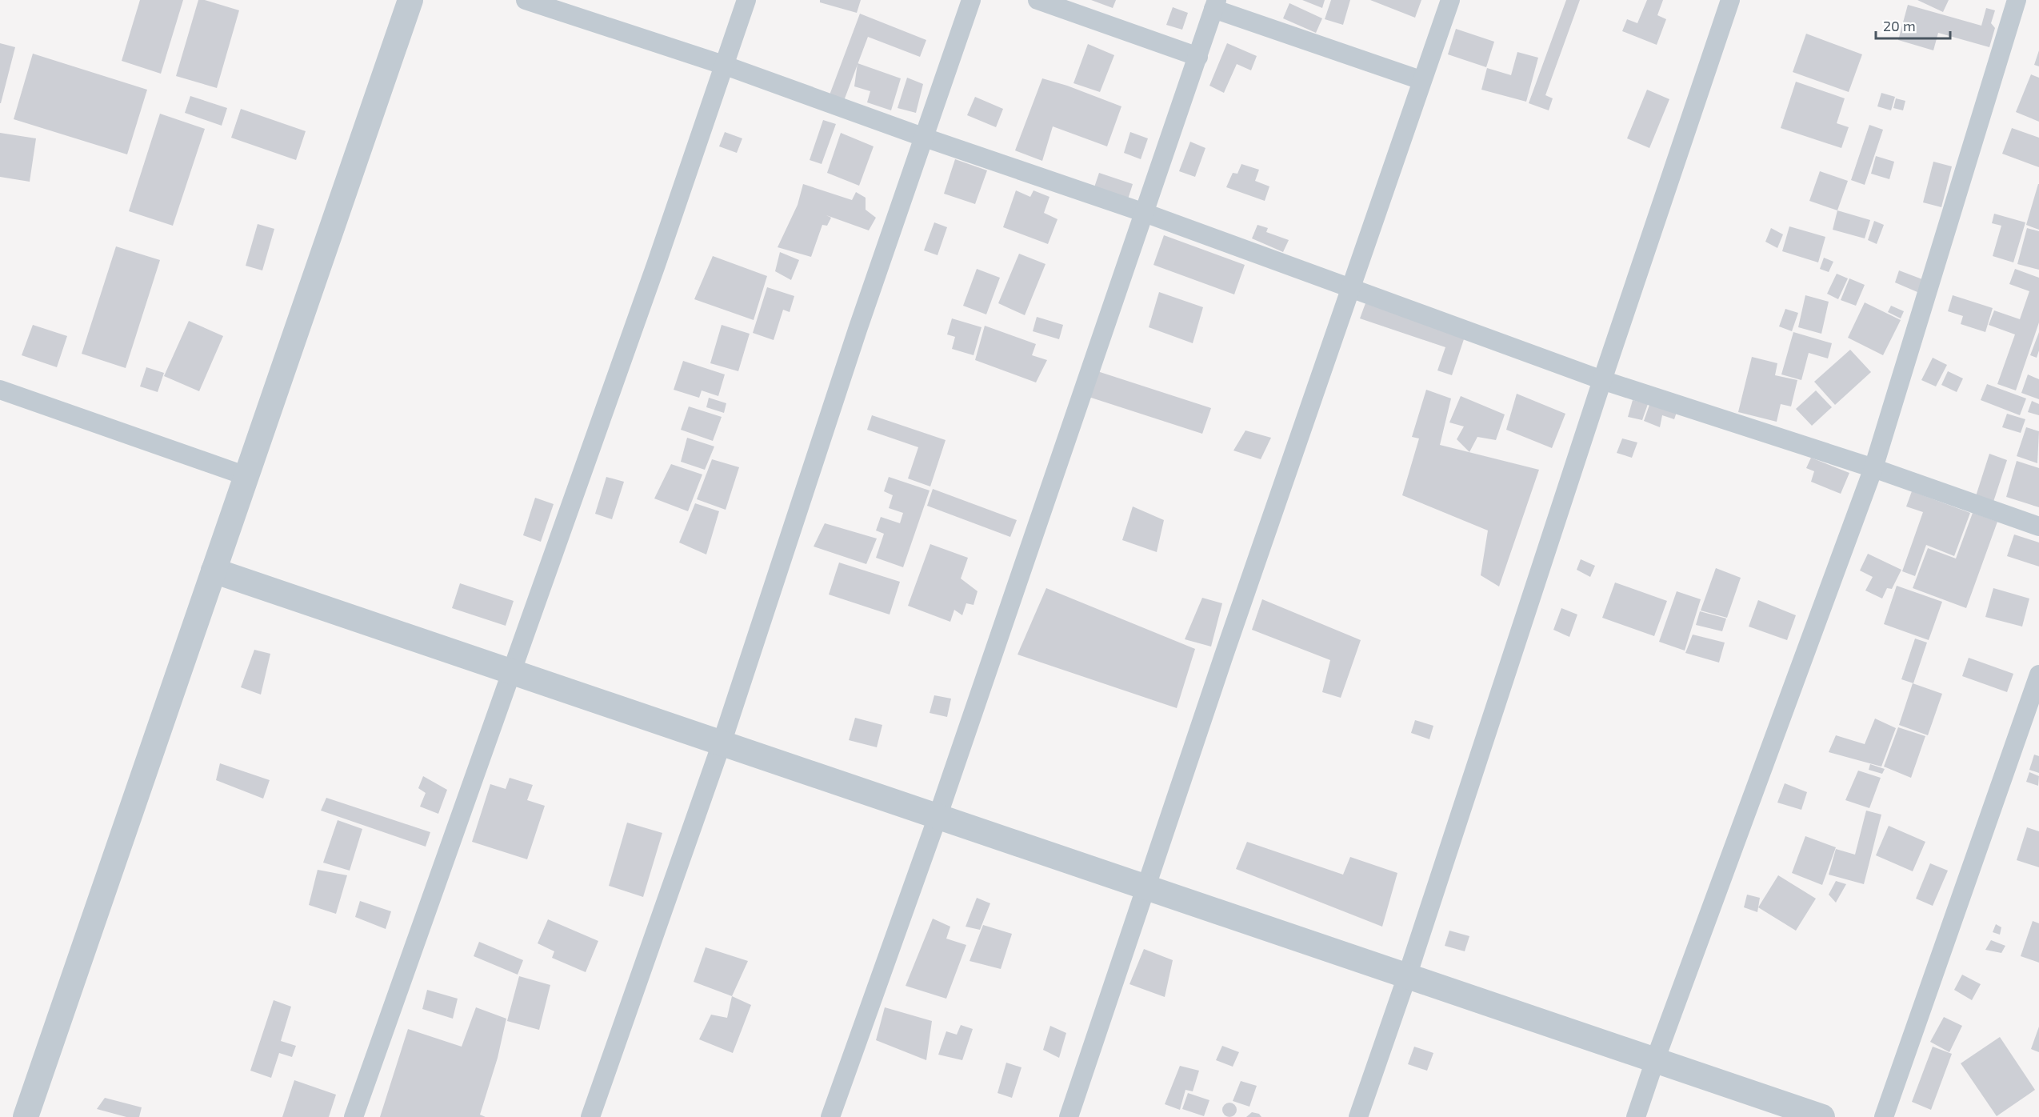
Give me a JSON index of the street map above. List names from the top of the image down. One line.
{"scale_bar":"20 m"}
